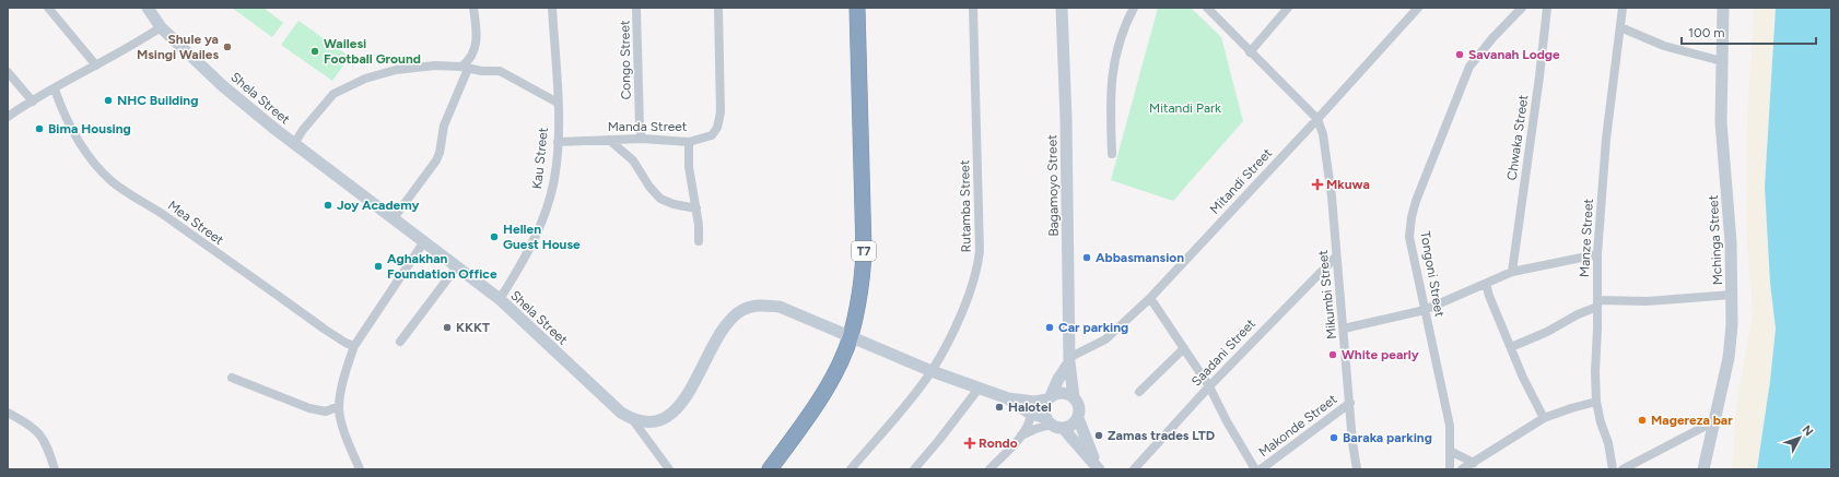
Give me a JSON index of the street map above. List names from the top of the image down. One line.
{"streets":{"highway":["T7"],"main road":["Shela Street","Bagamoyo Street","Mchinga Street"],"street":["Congo Street","Manda Street","Chwaka Street","Kau Street","Mitandi Street","Rutamba Street","Mea Street","Manze Street","Tongoni Street","Mikumbi Street","Saadani Street","Makonde Street"]},"crossings":[["Congo Street","Manda Street"],["Shela Street","Kau Street"],["Shela Street","Rutamba Street"],["Shela Street","T7"],["Manda Street","Kau Street"],["Mitandi Street","Bagamoyo Street"],["Mitandi Street","Mikumbi Street"],["Mikumbi Street","Saadani Street"],["Mikumbi Street","Makonde Street"]],"parks":["Mitandi Park"],"places":{"other":["Shule ya Msingi Wailes","Wailesi Football Ground","Savanah Lodge","NHC Building","Bima Housing","Joy Academy","Hellen Guest House","Abbasmansion","Aghakhan Foundation Office","KKKT","Car parking","White pearly","Halotel","Magereza bar","Zamas trades LTD","Baraka parking"],"health":["Mkuwa","Rondo"]},"scale_bar":"100 m","north":"top right"}
